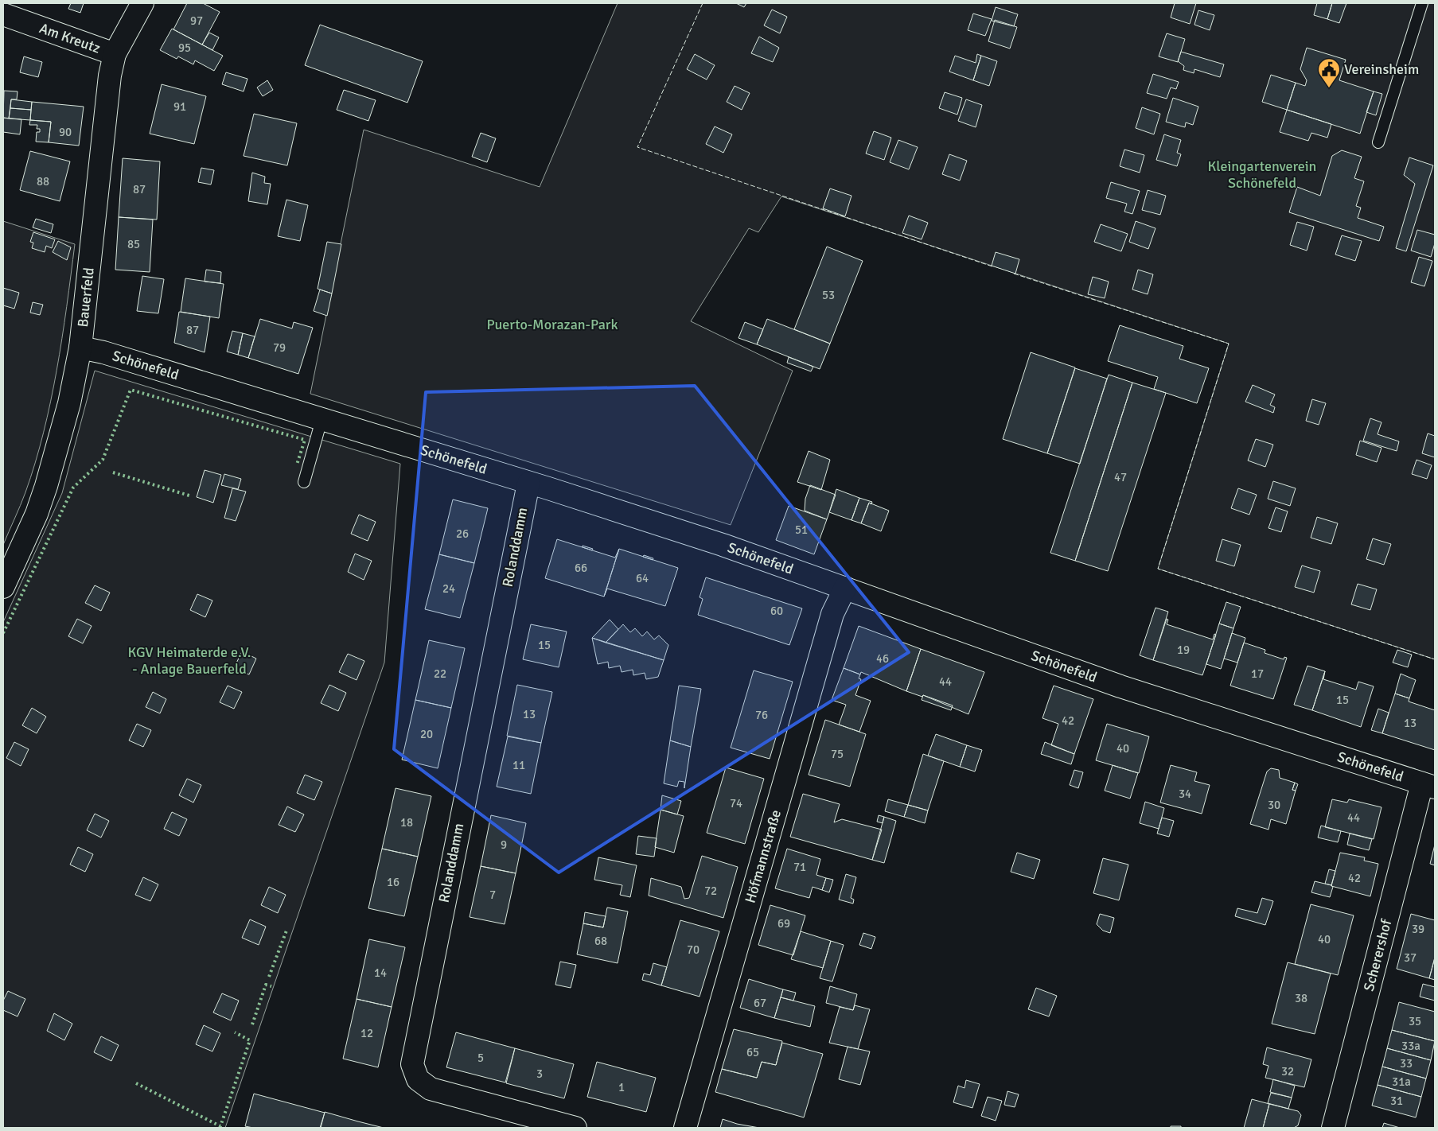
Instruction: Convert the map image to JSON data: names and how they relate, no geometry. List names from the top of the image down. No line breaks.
{"streets":{"street":["Am Kreutz","Bauerfeld","Schönefeld","Rolanddamm","Höfmannstraße","Scherershof"]},"crossings":[["Am Kreutz","Bauerfeld"],["Bauerfeld","Schönefeld"],["Schönefeld","Rolanddamm"],["Schönefeld","Höfmannstraße"],["Schönefeld","Scherershof"]],"parks":["Kleingartenverein Schönefeld","Puerto-Morazan-Park","KGV Heimaterde e.V. - Anlage Bauerfeld"],"places":{"public building":["Vereinsheim"]},"house_numbers":["97","95","91","90","88","87","85","53","87","79","47","51","26","66","64","24","60","15","19","46","22","17","44","15","13","76","42","13","20","40","75","11","34","74","30","44","18","9","71","42","16","72","7","69","39","40","68","70","37","14","38","67","35","12","33a","65","5","33","32","3","31a","1","31"]}
